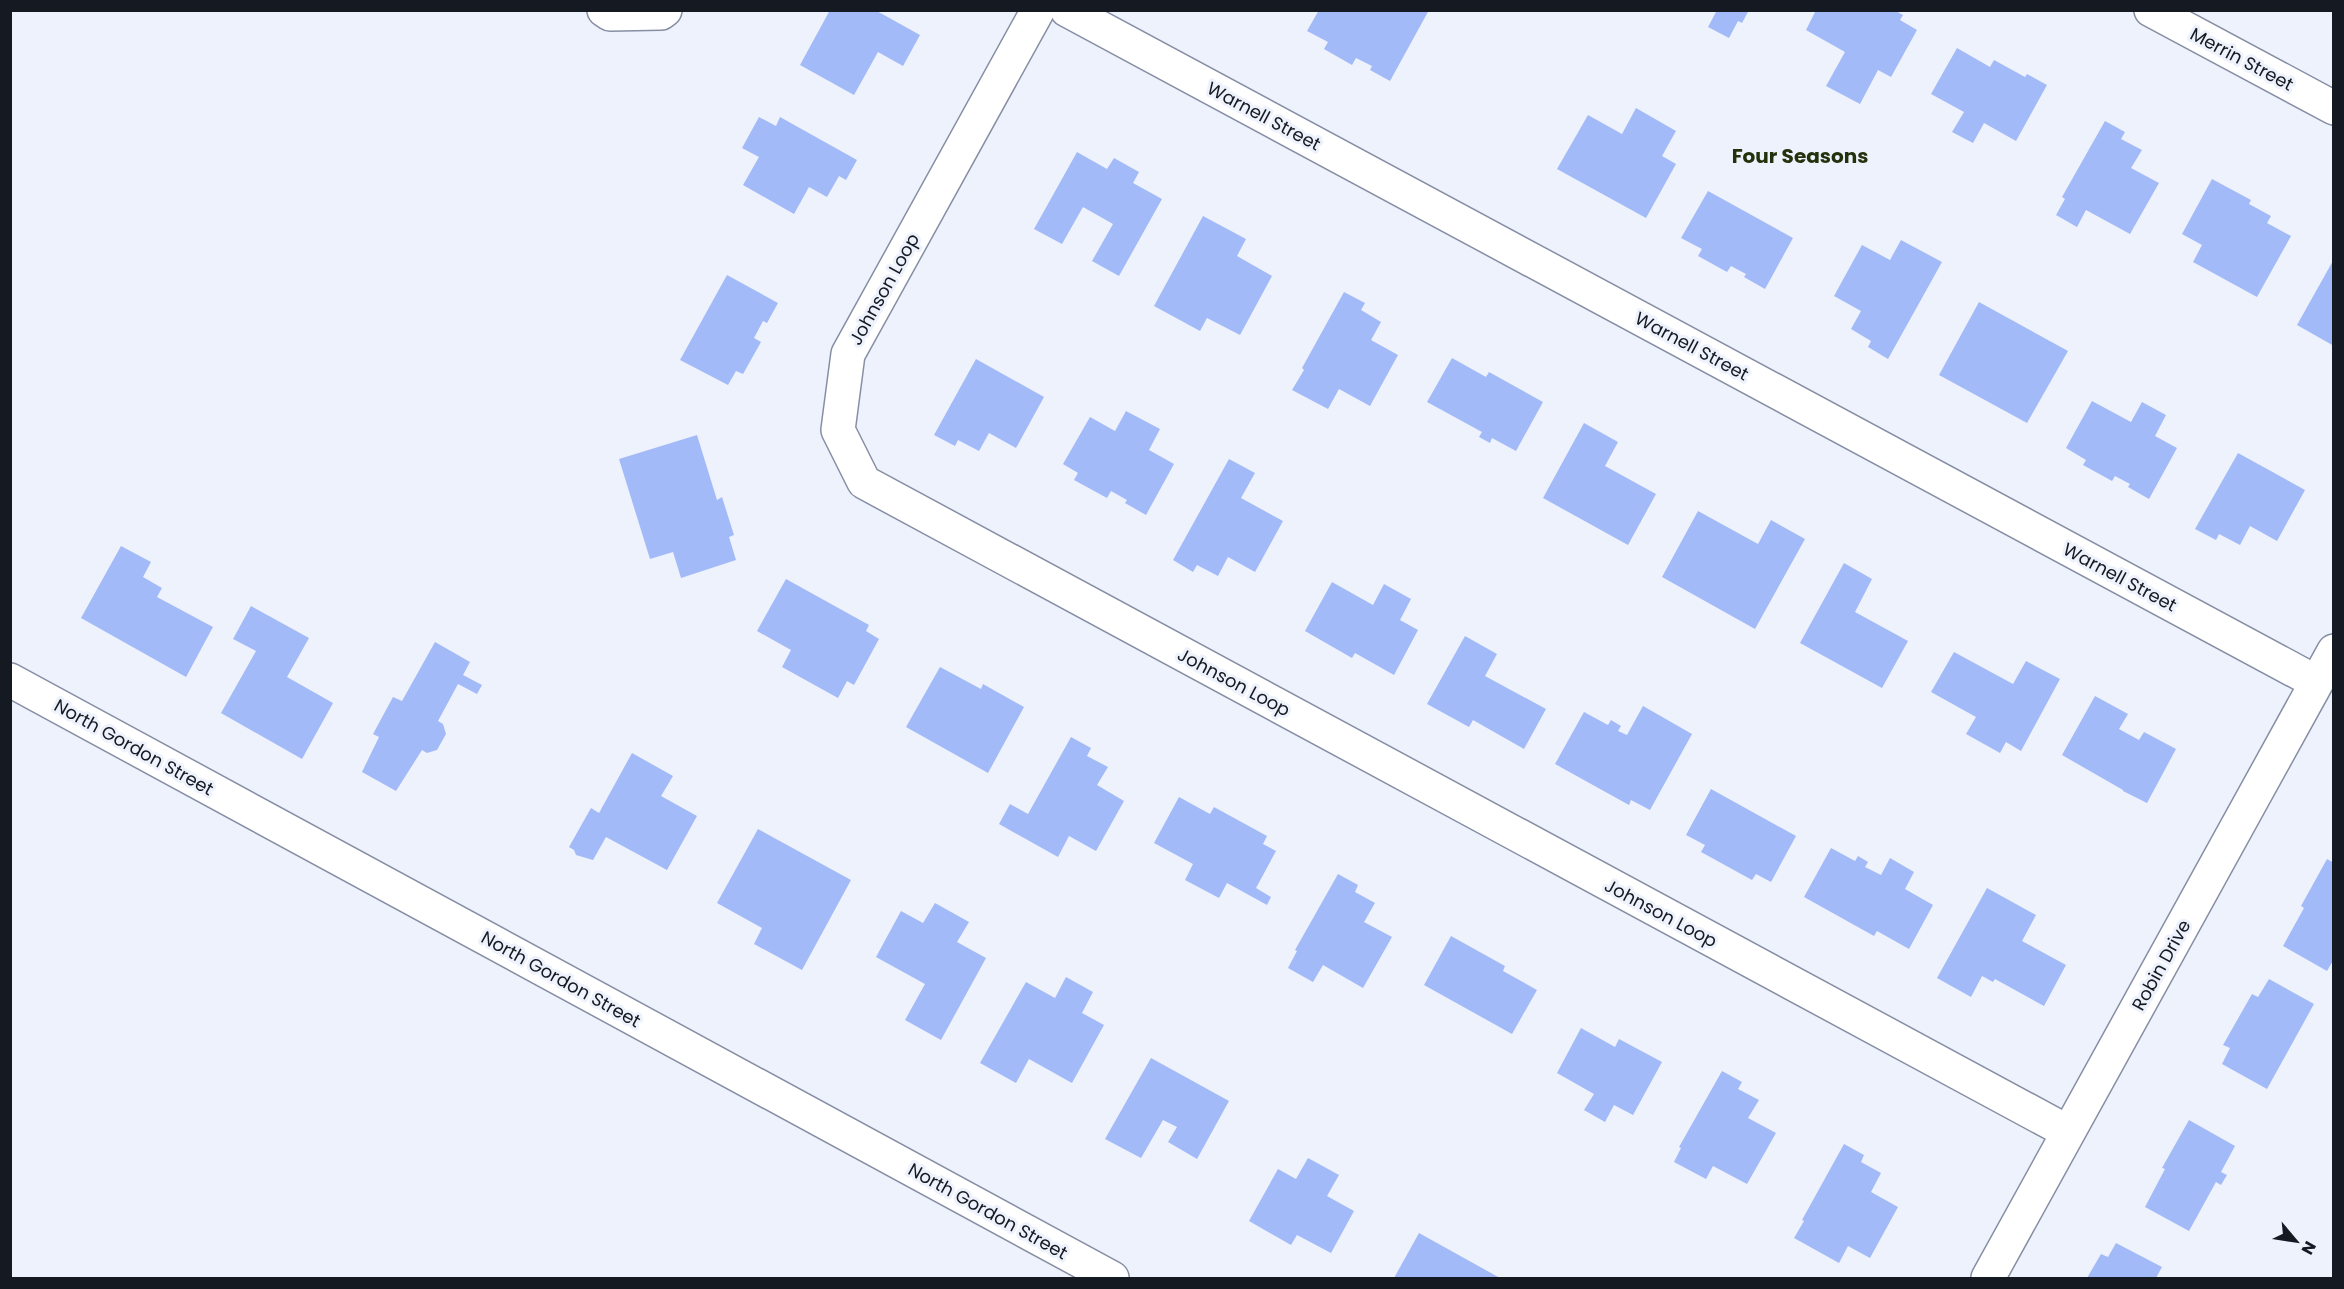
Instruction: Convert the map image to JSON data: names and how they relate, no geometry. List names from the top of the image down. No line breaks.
{"streets":{"street":["Merrin Street","Warnell Street","Johnson Loop","North Gordon Street","Robin Drive"]},"crossings":[["Warnell Street","Robin Drive"],["Johnson Loop","Robin Drive"]],"districts":["Four Seasons"],"north":"bottom right"}
